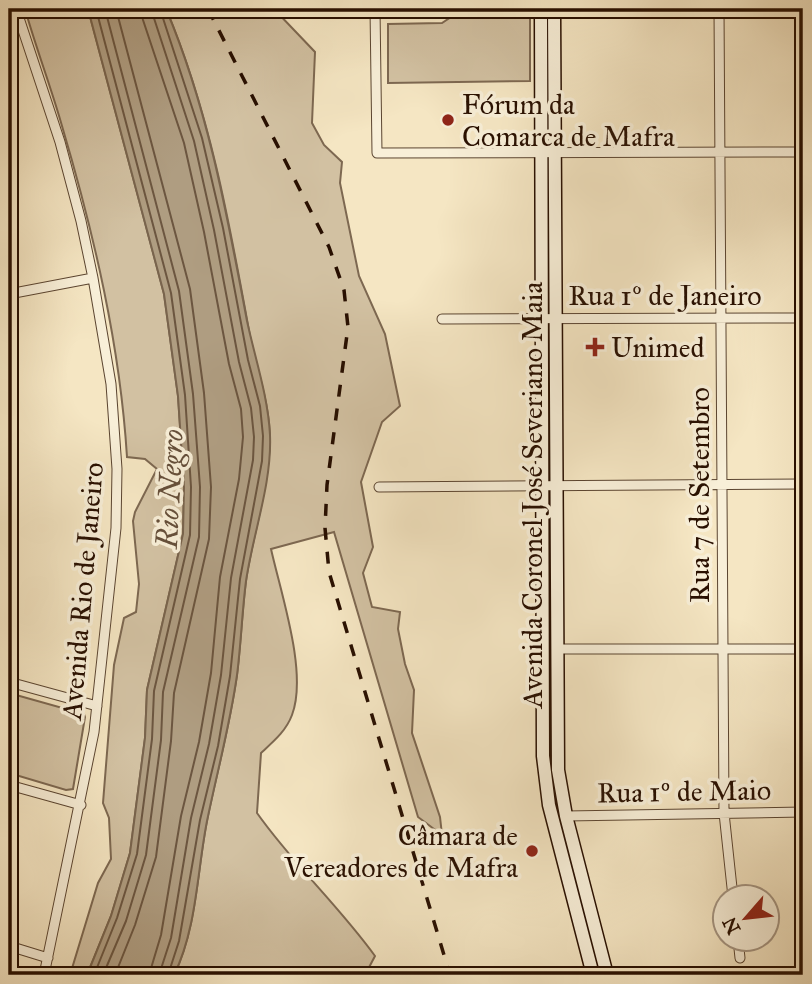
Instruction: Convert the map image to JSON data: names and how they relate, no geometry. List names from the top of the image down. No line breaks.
{"streets":{"main road":["Avenida Coronel José Severiano Maia"],"street":["Rua 1º de Janeiro","Rua 7 de Setembro","Avenida Rio de Janeiro","Rua 1º de Maio"]},"crossings":[["Rua 1º de Janeiro","Avenida Coronel José Severiano Maia"],["Rua 1º de Janeiro","Rua 7 de Setembro"],["Avenida Coronel José Severiano Maia","Rua 1º de Maio"],["Rua 7 de Setembro","Rua 1º de Maio"]],"water":["Rio Negro"],"places":{"other":["Fórum da Comarca de Mafra","Câmara de Vereadores de Mafra"],"health":["Unimed"]},"north":"bottom left"}
